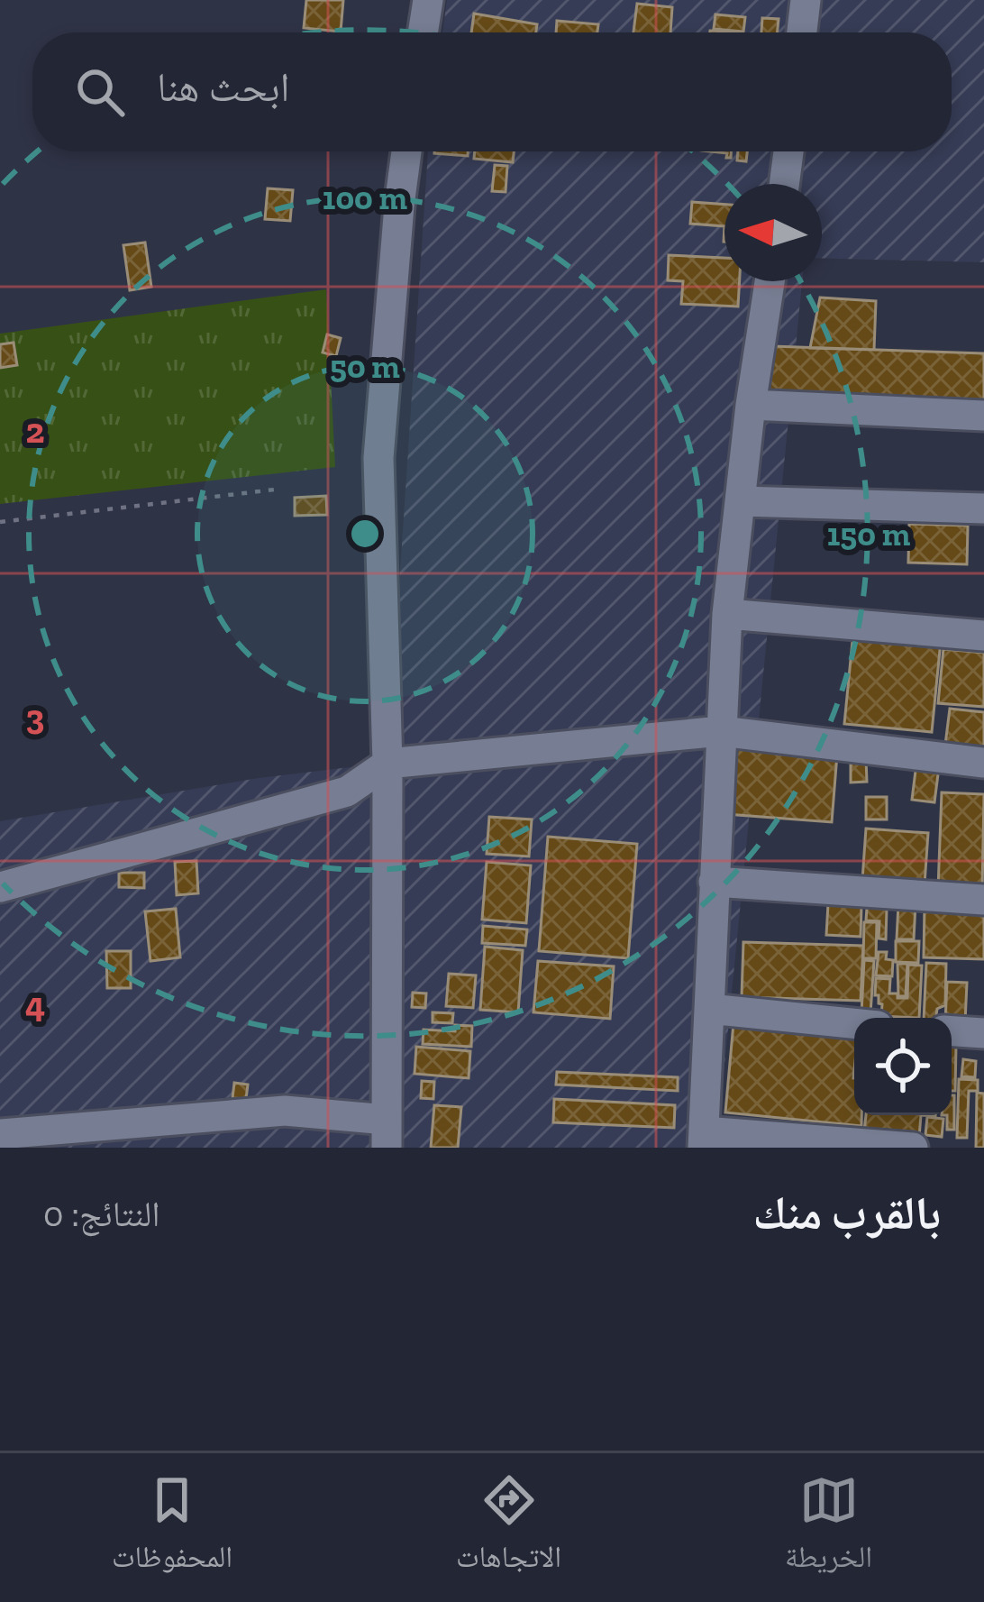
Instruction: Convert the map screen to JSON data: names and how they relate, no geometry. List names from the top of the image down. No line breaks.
{"north":"left","page":{"search":"ابحث هنا","heading":["بالقرب منك","النتائج: 0"],"nav":["الخريطة","الاتجاهات","المحفوظات"]},"grid":{"rows":["2","3","4"]},"rings":["100 m","50 m","150 m"]}
